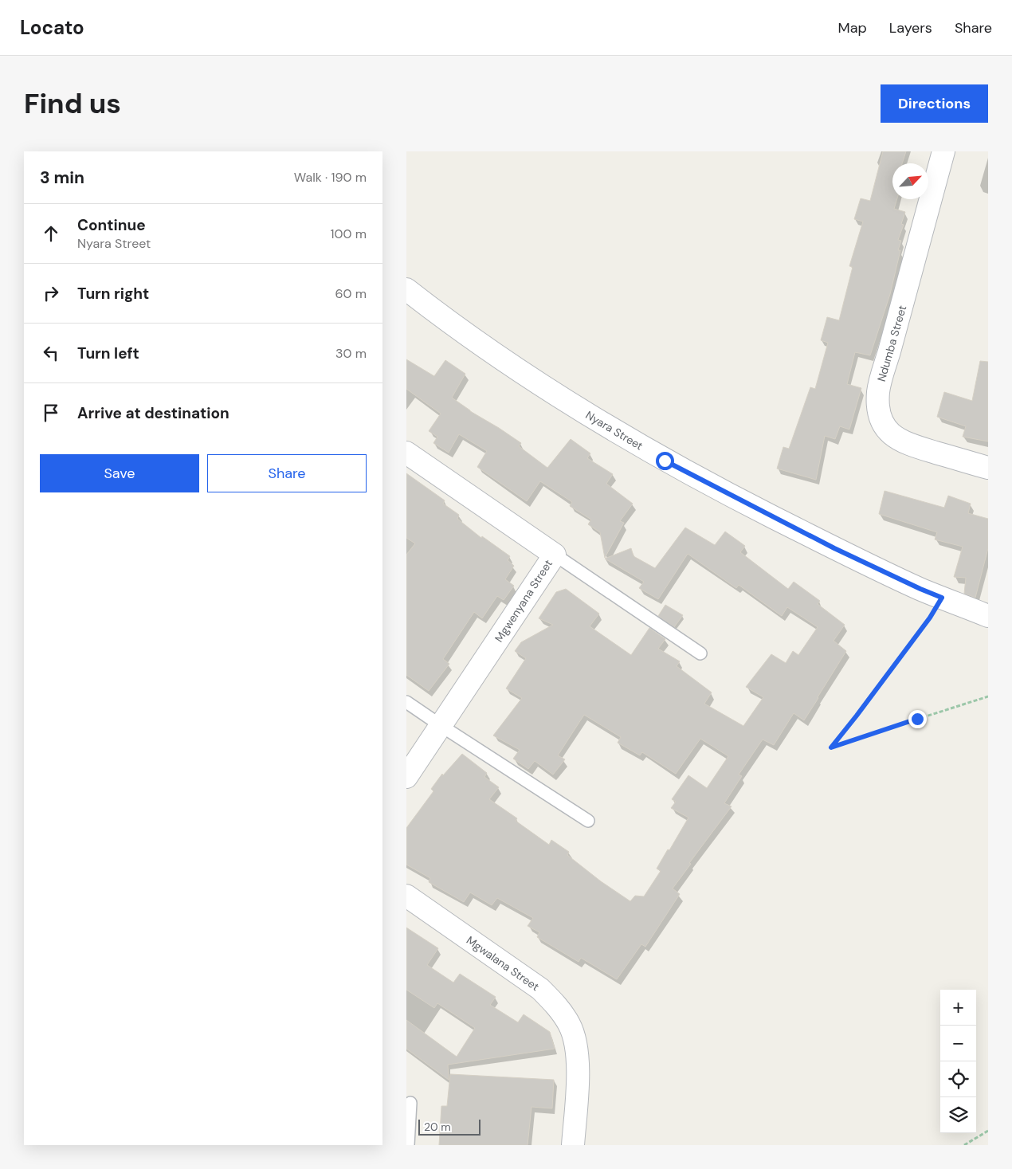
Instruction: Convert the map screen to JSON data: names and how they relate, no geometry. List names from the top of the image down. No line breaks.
{"streets":{"street":["Ndumba Street","Nyara Street","Mgwenyana Street","Mgwalana Street"]},"scale_bar":"20 m","north":"top right","page":{"header":"Locato","nav":["Map","Layers","Share"],"buttons":["Directions",["Save","Share"]],"title":"Find us","heading":["3 min","Walk · 190 m"],"list":[["Continue","Nyara Street","100 m"],["Turn right","60 m"],["Turn left","30 m"],"Arrive at destination"],"map_buttons":["+","−"],"scale":"20 m"}}
